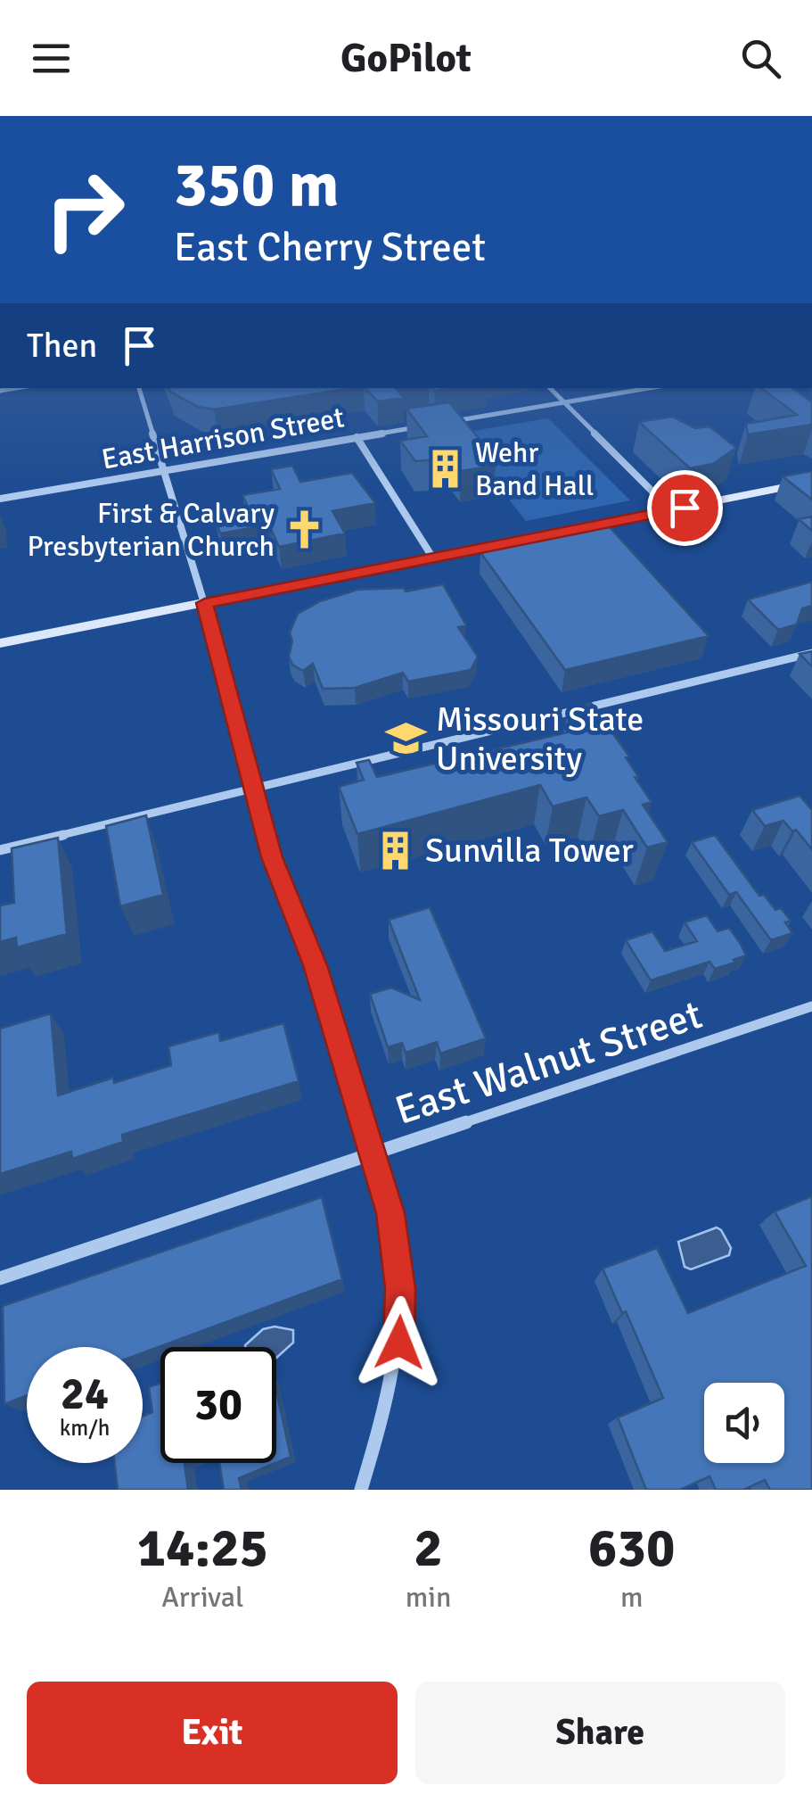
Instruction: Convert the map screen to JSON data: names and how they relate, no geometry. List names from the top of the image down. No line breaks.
{"streets":{"street":["East Harrison Street","East Walnut Street"]},"places":{"building":["Wehr Band Hall","Sunvilla Tower"],"church":["First & Calvary Presbyterian Church"],"school or university":["Missouri State University"]},"page":{"header":"GoPilot","turn":["350 m","East Cherry Street"],"then":"Then","speed":"24 km/h","limit":"30","eta":["14:25","Arrival","2","min","630","m"],"buttons":["Exit","Share"]}}
